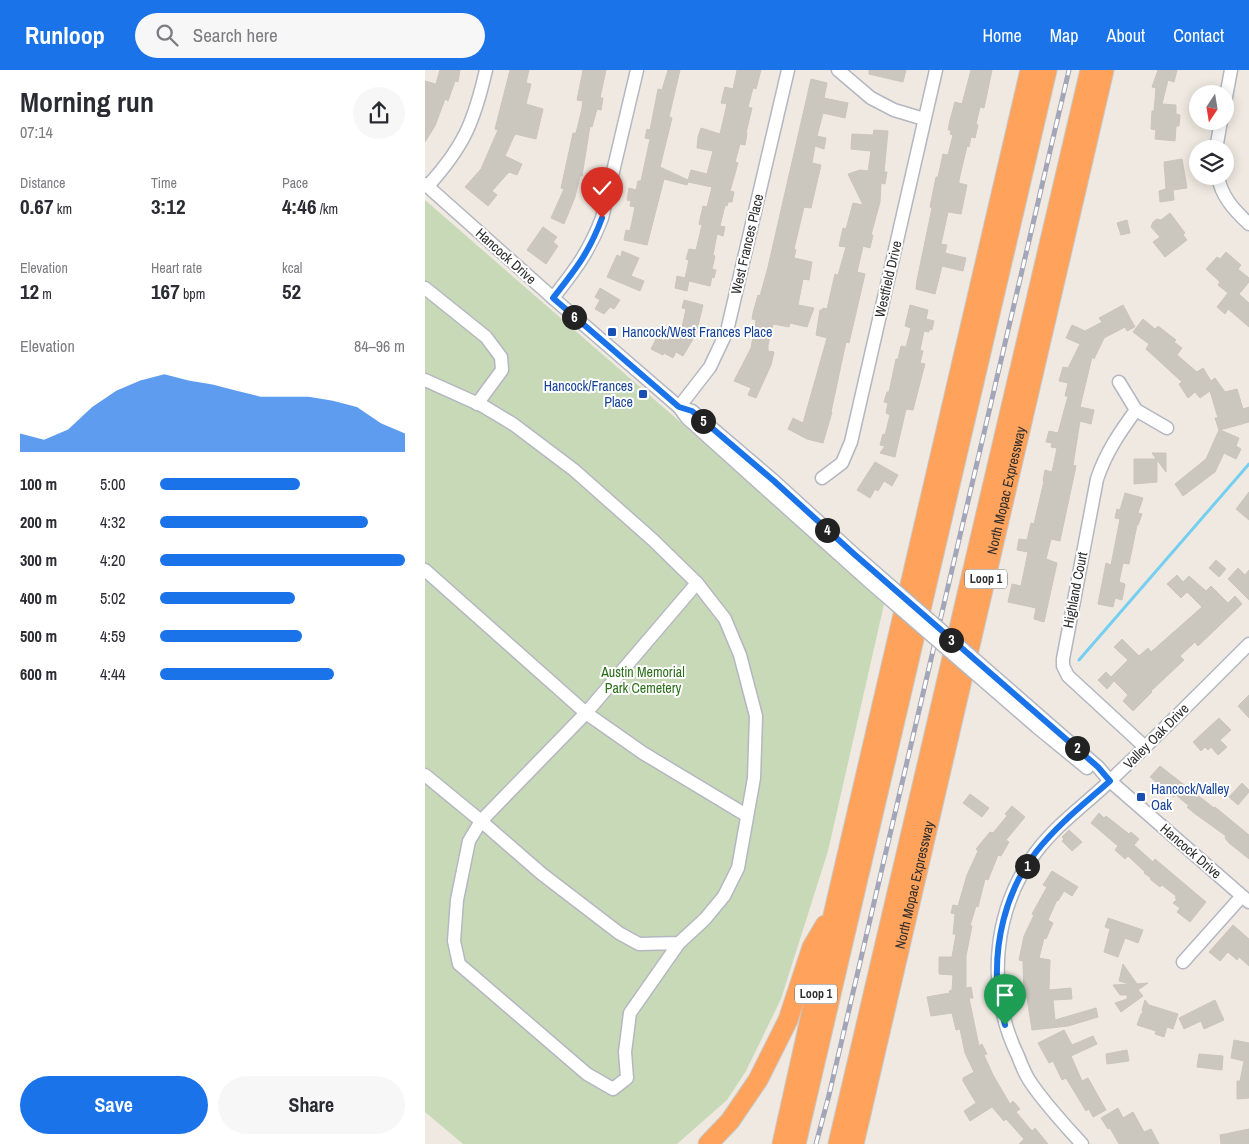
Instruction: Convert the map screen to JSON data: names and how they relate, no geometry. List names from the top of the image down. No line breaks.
{"streets":{"highway":["North Mopac Expressway","Loop 1"],"street":["West Frances Place","Hancock Drive","Westfield Drive","Highland Court","Valley Oak Drive"]},"crossings":[["West Frances Place","Hancock Drive"],["Hancock Drive","Valley Oak Drive"],["Highland Court","Valley Oak Drive"]],"parks":["Austin Memorial Park Cemetery"],"places":{"transit":["Hancock/West Frances Place","Hancock/Frances Place","Hancock/Valley Oak"]},"north":"bottom","page":{"header":"Runloop","search":"Search here","nav":["Home","Map","About","Contact"],"heading":["Morning run","07:14"],"stats":[["Distance","0.67 km"],["Time","3:12"],["Pace","4:46 /km"],["Elevation","12 m"],["Heart rate","167 bpm"],["kcal","52"]],"pins":["6","5","4","3","2","1"],"chart":["Elevation","84–96 m"],"list":[{"name":"100 m","note":"5:00"},{"name":"200 m","note":"4:32"},{"name":"300 m","note":"4:20"},{"name":"400 m","note":"5:02"},{"name":"500 m","note":"4:59"},{"name":"600 m","note":"4:44"}],"buttons":["Save","Share"]}}
